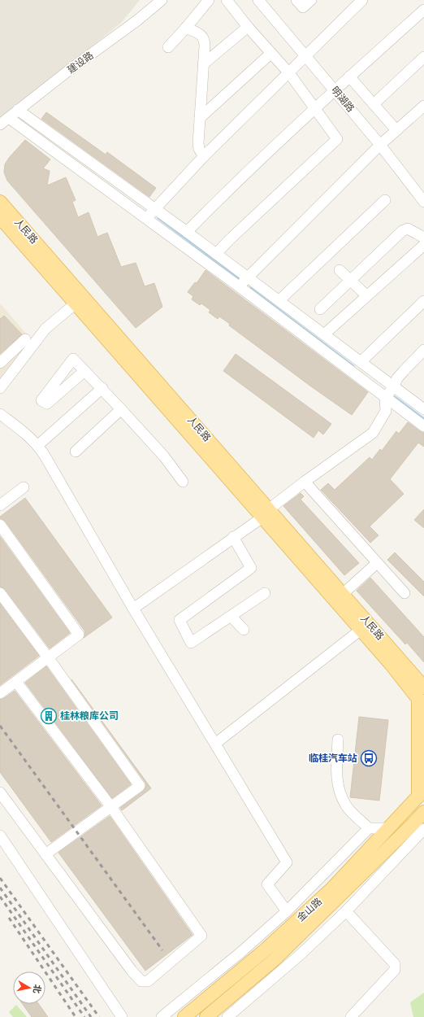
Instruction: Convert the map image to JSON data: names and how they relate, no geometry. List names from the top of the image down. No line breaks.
{"streets":{"main road":["人民路","金山路"],"street":["建设路","明湖路"]},"places":{"building":["桂林粮库公司"],"bus stop":["临桂汽车站"]},"north":"right"}
